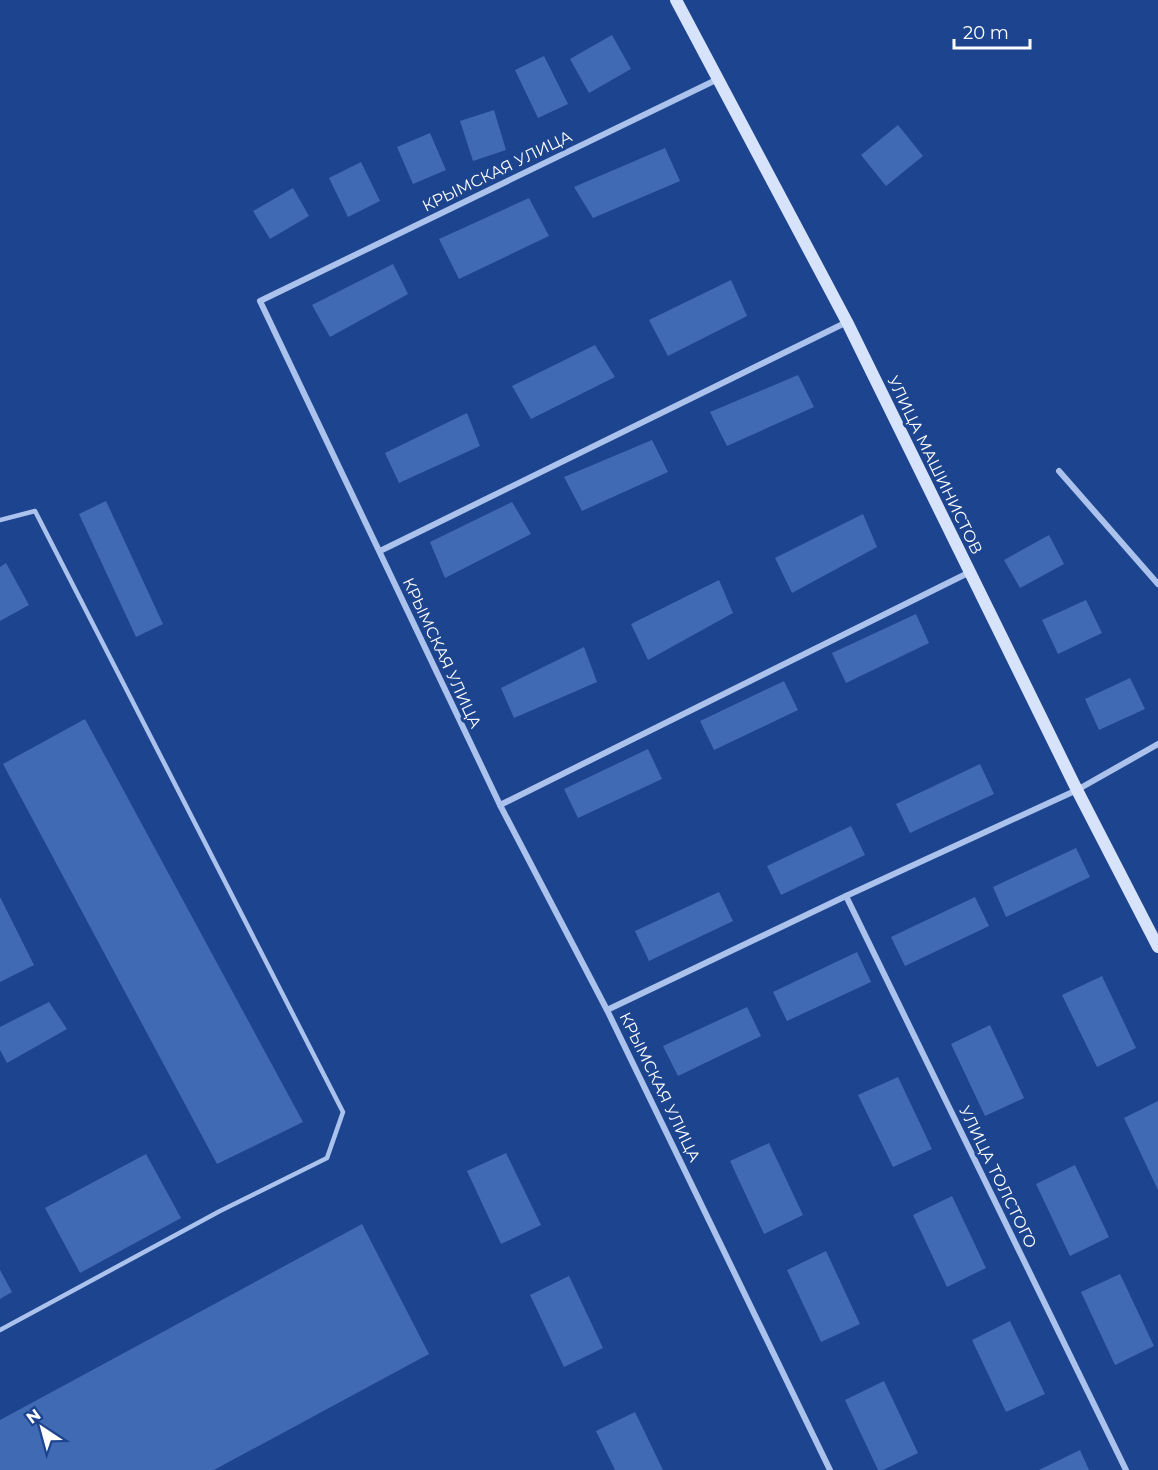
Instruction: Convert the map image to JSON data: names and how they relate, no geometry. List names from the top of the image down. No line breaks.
{"streets":{"street":["КРЫМСКАЯ УЛИЦА","УЛИЦА МАШИНИСТОВ","УЛИЦА ТОЛСТОГО"]},"crossings":[["КРЫМСКАЯ УЛИЦА","УЛИЦА МАШИНИСТОВ"]],"scale_bar":"20 m","north":"top left"}
